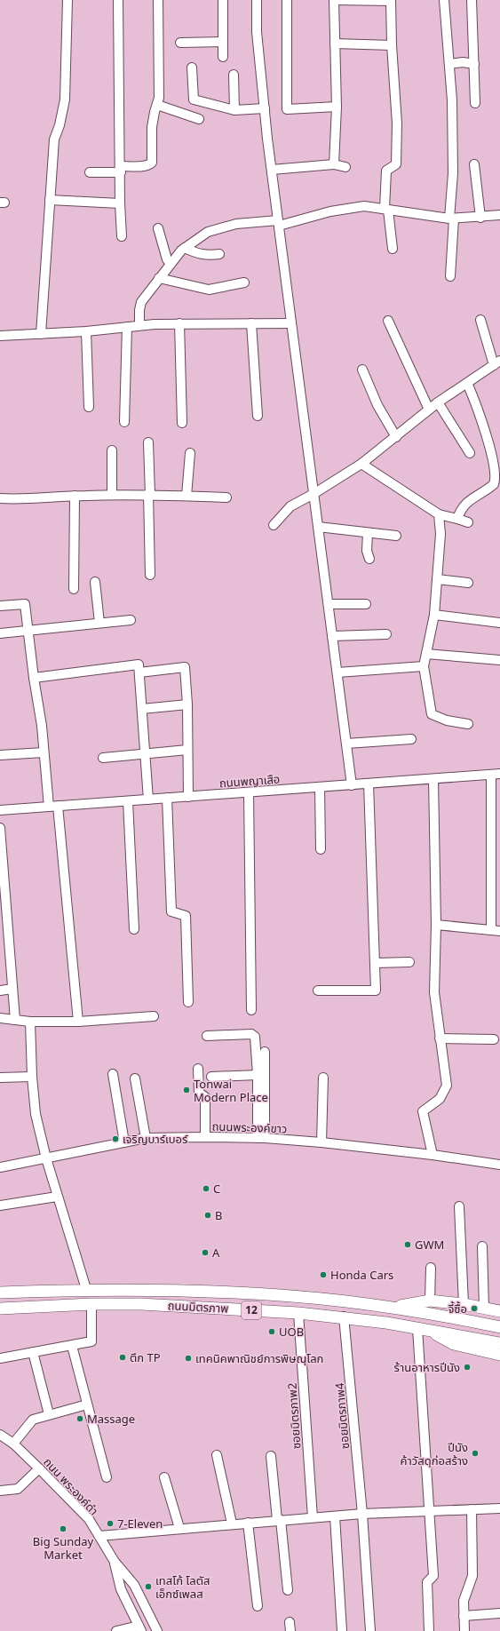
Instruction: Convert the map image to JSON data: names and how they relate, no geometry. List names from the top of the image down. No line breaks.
{"streets":{"main road":["ถนนมิตรภาพ","12"],"street":["ถนนพญาเสือ","ถนนพระองค์ขาว","ซอยมิตรภาพ2","ซอยมิตรภาพ4","ถนน พระองค์ดำ"]},"crossings":[["ถนนมิตรภาพ","ซอยมิตรภาพ2"],["ถนนมิตรภาพ","ซอยมิตรภาพ4"]],"places":["Tonwai Modern Place","เจริญบาร์เบอร์","C","B","GWM","A","Honda Cars","จี้ซื้อ","UOB","ตึก TP","เทคนิคพาณิชย์การพิษณุโลก","ร้านอาหารปีนัง","Massage","ปีนัง ค้าวัสดุก่อสร้าง","7-Eleven","Big Sunday Market","เทสโก้ โลตัส เอ็กซ์เพลส"]}
